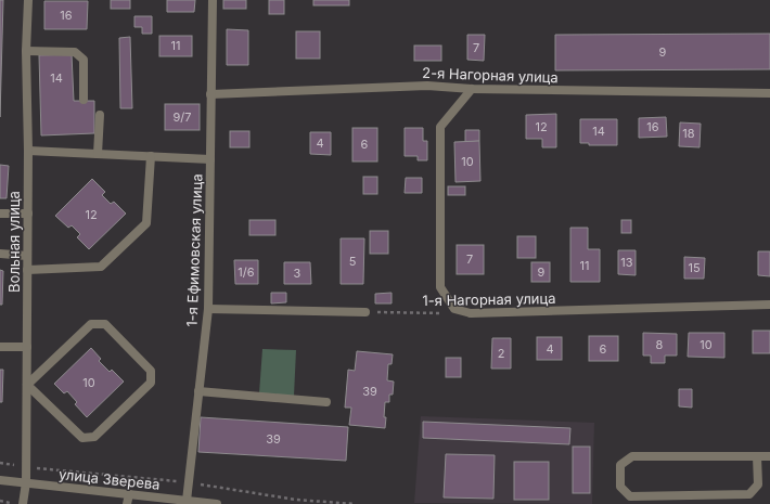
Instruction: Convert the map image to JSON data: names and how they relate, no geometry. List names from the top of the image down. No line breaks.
{"streets":{"street":["2-я Нагорная улица","Вольная улица","1-я Ефимовская улица","1-я Нагорная улица","улица Зверева"]},"crossings":[["2-я Нагорная улица","1-я Ефимовская улица"],["2-я Нагорная улица","1-я Нагорная улица"],["Вольная улица","улица Зверева"],["1-я Ефимовская улица","улица Зверева"]],"house_numbers":["16","11","7","9","14","9/7","12","16","14","18","4","6","10","12","7","5","13","11","15","1/6","9","3","8","10","4","6","2","10","39","39"]}
